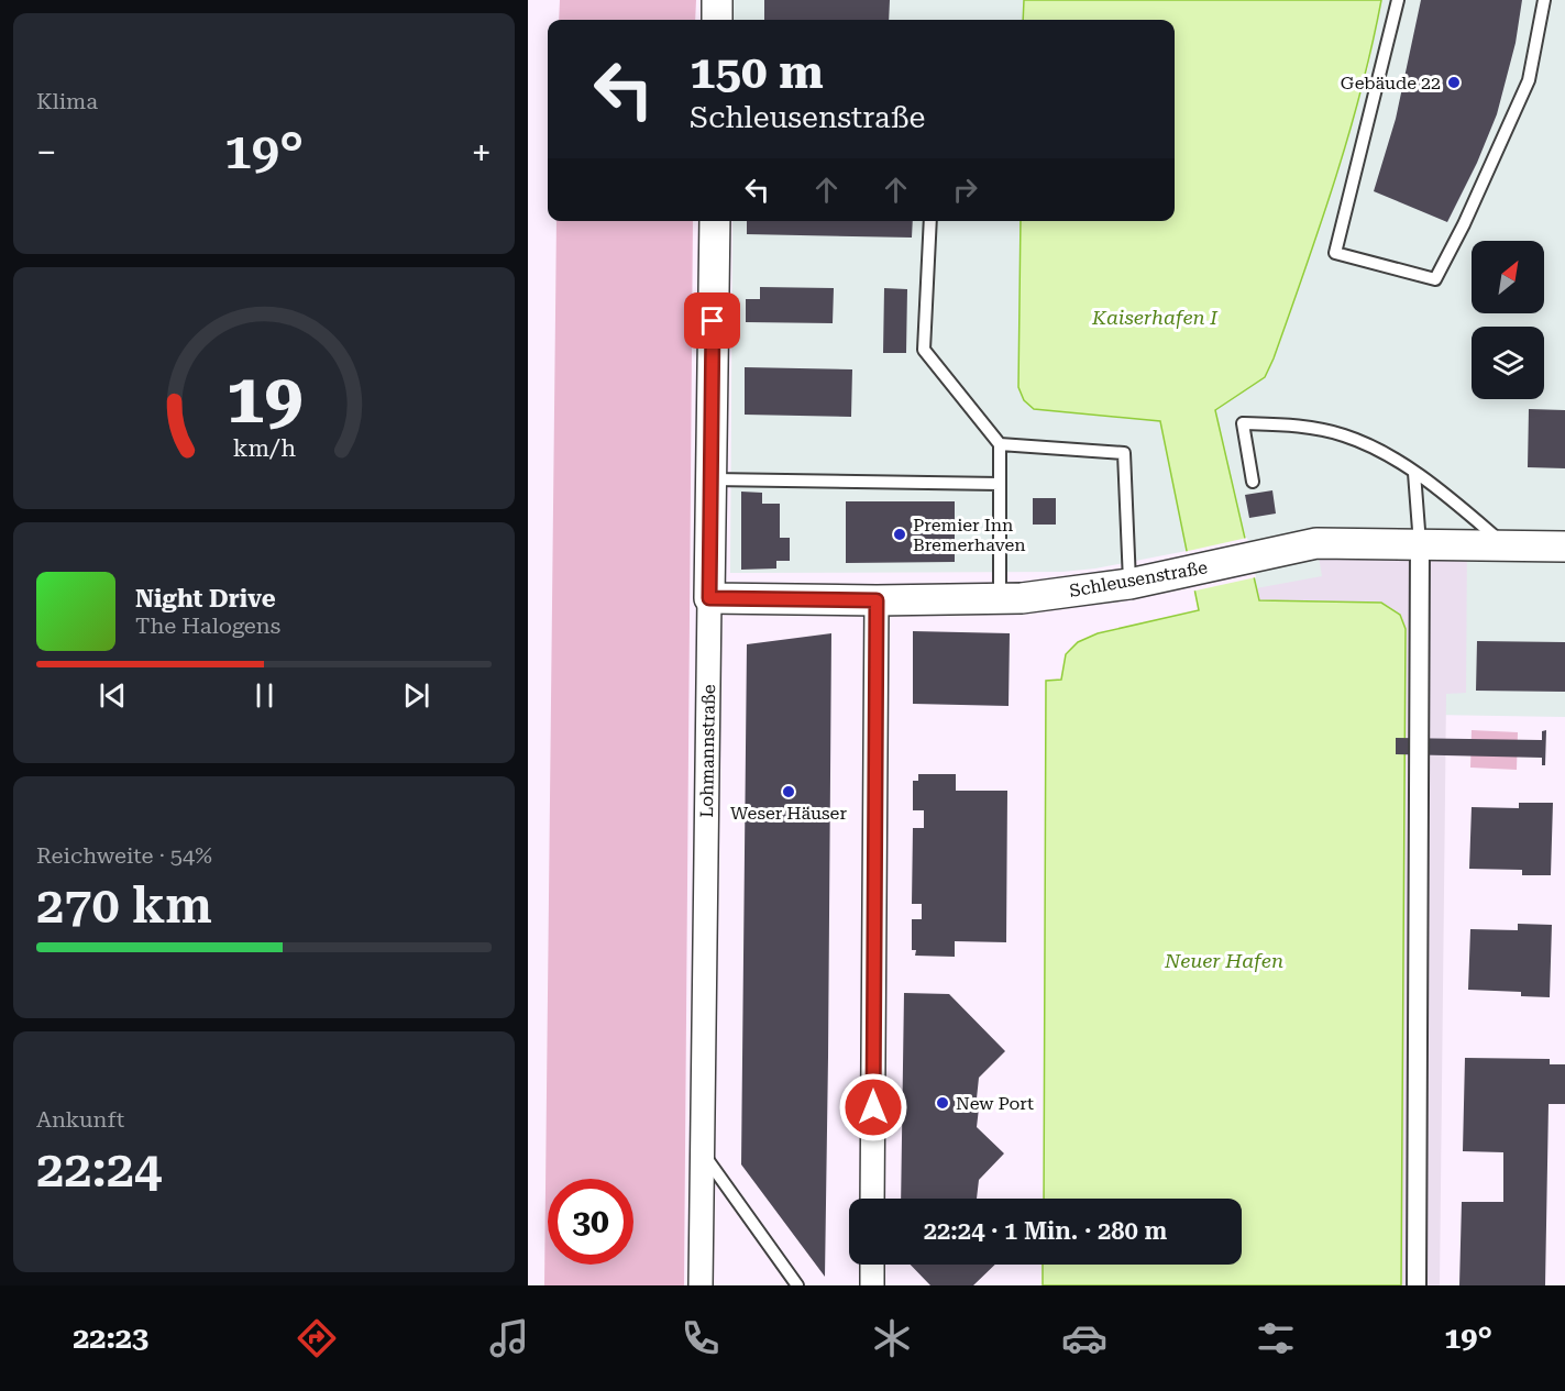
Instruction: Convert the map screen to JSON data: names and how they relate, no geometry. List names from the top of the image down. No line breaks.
{"streets":{"street":["Schleusenstraße","Lohmannstraße"]},"crossings":[["Schleusenstraße","Lohmannstraße"]],"water":["Kaiserhafen I","Neuer Hafen"],"places":["Gebäude 22","Premier Inn Bremerhaven","Weser Häuser","New Port"],"north":"top right","page":{"tile":["Klima",["Reichweite · 54%","270 km"],["Ankunft","22:24"]],"turn":["150 m","Schleusenstraße"],"heat":["−","19°","+"],"song":["Night Drive","The Halogens"],"limit":"30","trip":"22:24 · 1 Min. · 280 m","tabs":["22:23","19°"],"gauge":["19","km/h"]}}
